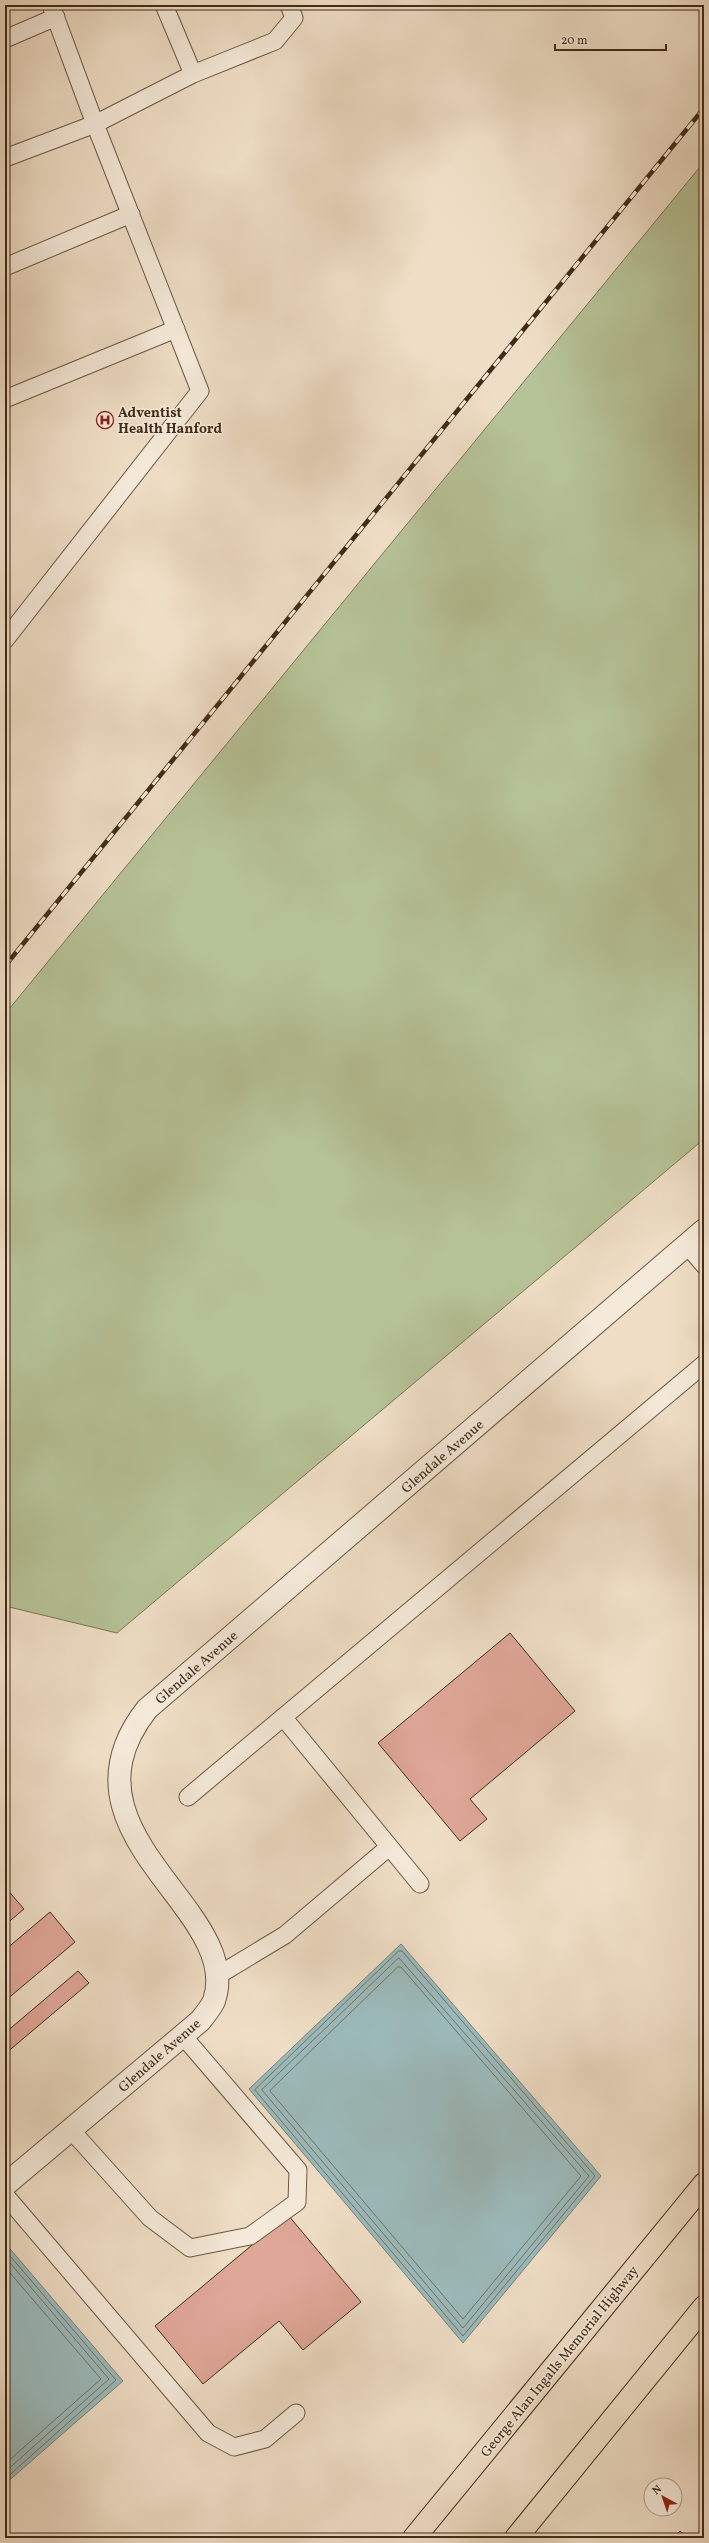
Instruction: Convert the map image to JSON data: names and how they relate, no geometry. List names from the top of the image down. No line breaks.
{"streets":{"highway":["George Alan Ingalls Memorial Highway"],"street":["Glendale Avenue"]},"places":{"hospital":["Adventist Health Hanford"]},"scale_bar":"20 m","north":"top left"}
